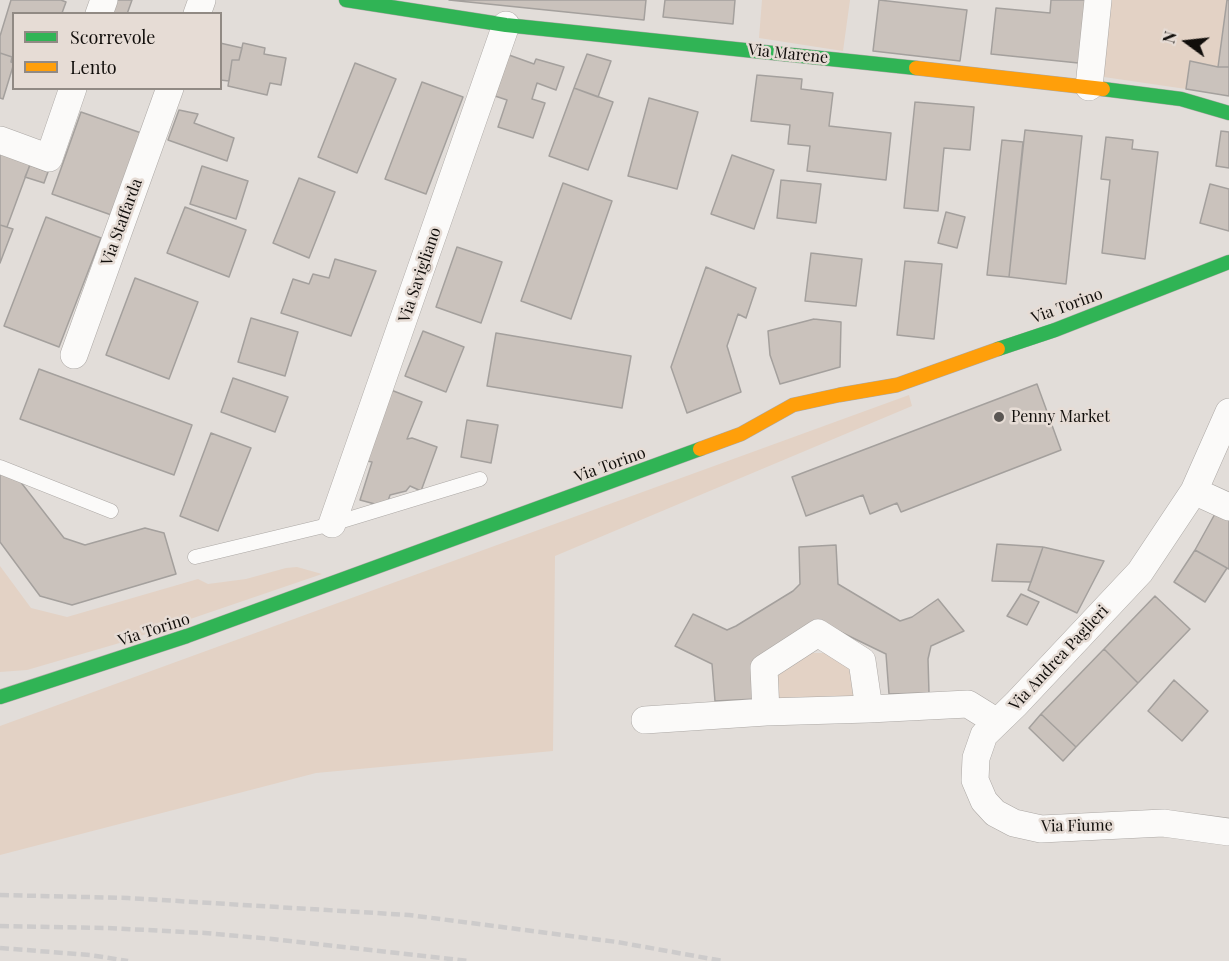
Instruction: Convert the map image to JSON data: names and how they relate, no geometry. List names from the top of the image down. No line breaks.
{"streets":{"street":["Via Marene","Via Staffarda","Via Savigliano","Via Torino","Via Andrea Paglieri","Via Fiume"]},"crossings":[["Via Marene","Via Savigliano"],["Via Andrea Paglieri","Via Fiume"]],"places":["Penny Market"],"legend":["Scorrevole","Lento"],"north":"left"}
